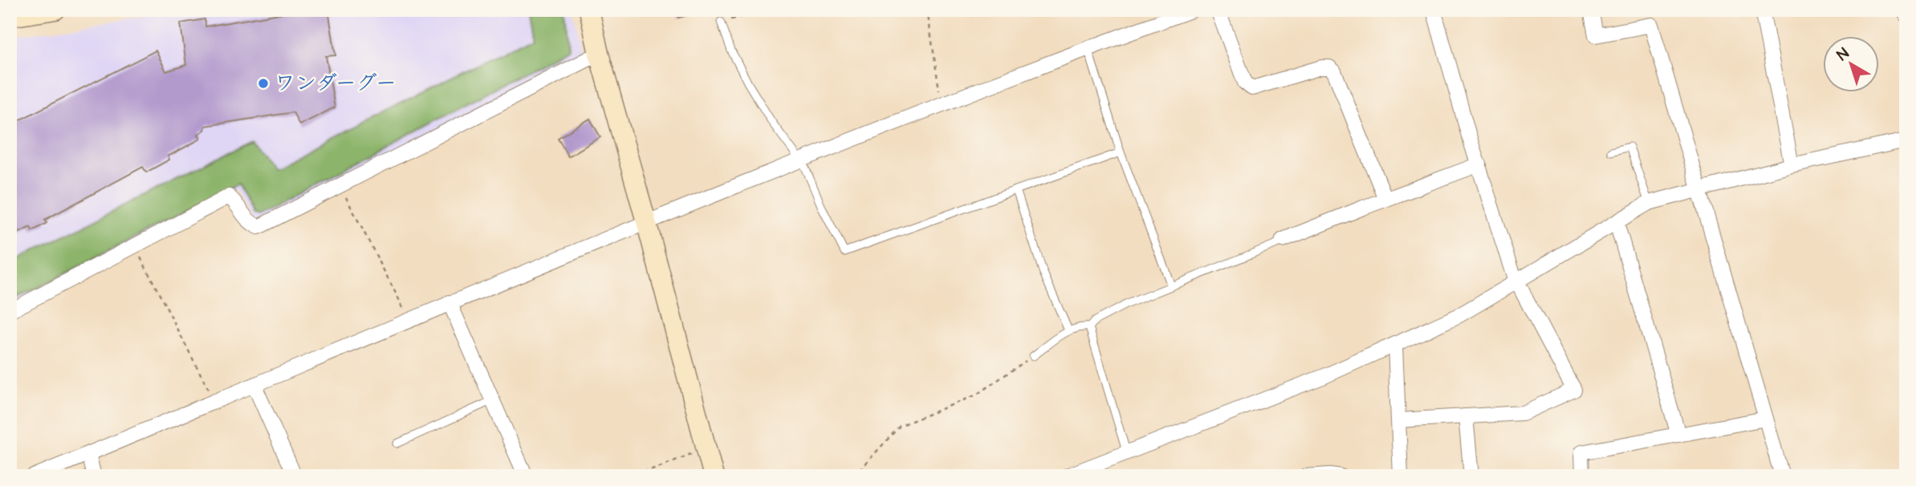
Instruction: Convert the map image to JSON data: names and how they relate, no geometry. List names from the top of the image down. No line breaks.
{"places":["ワンダーグー"],"north":"top left"}
